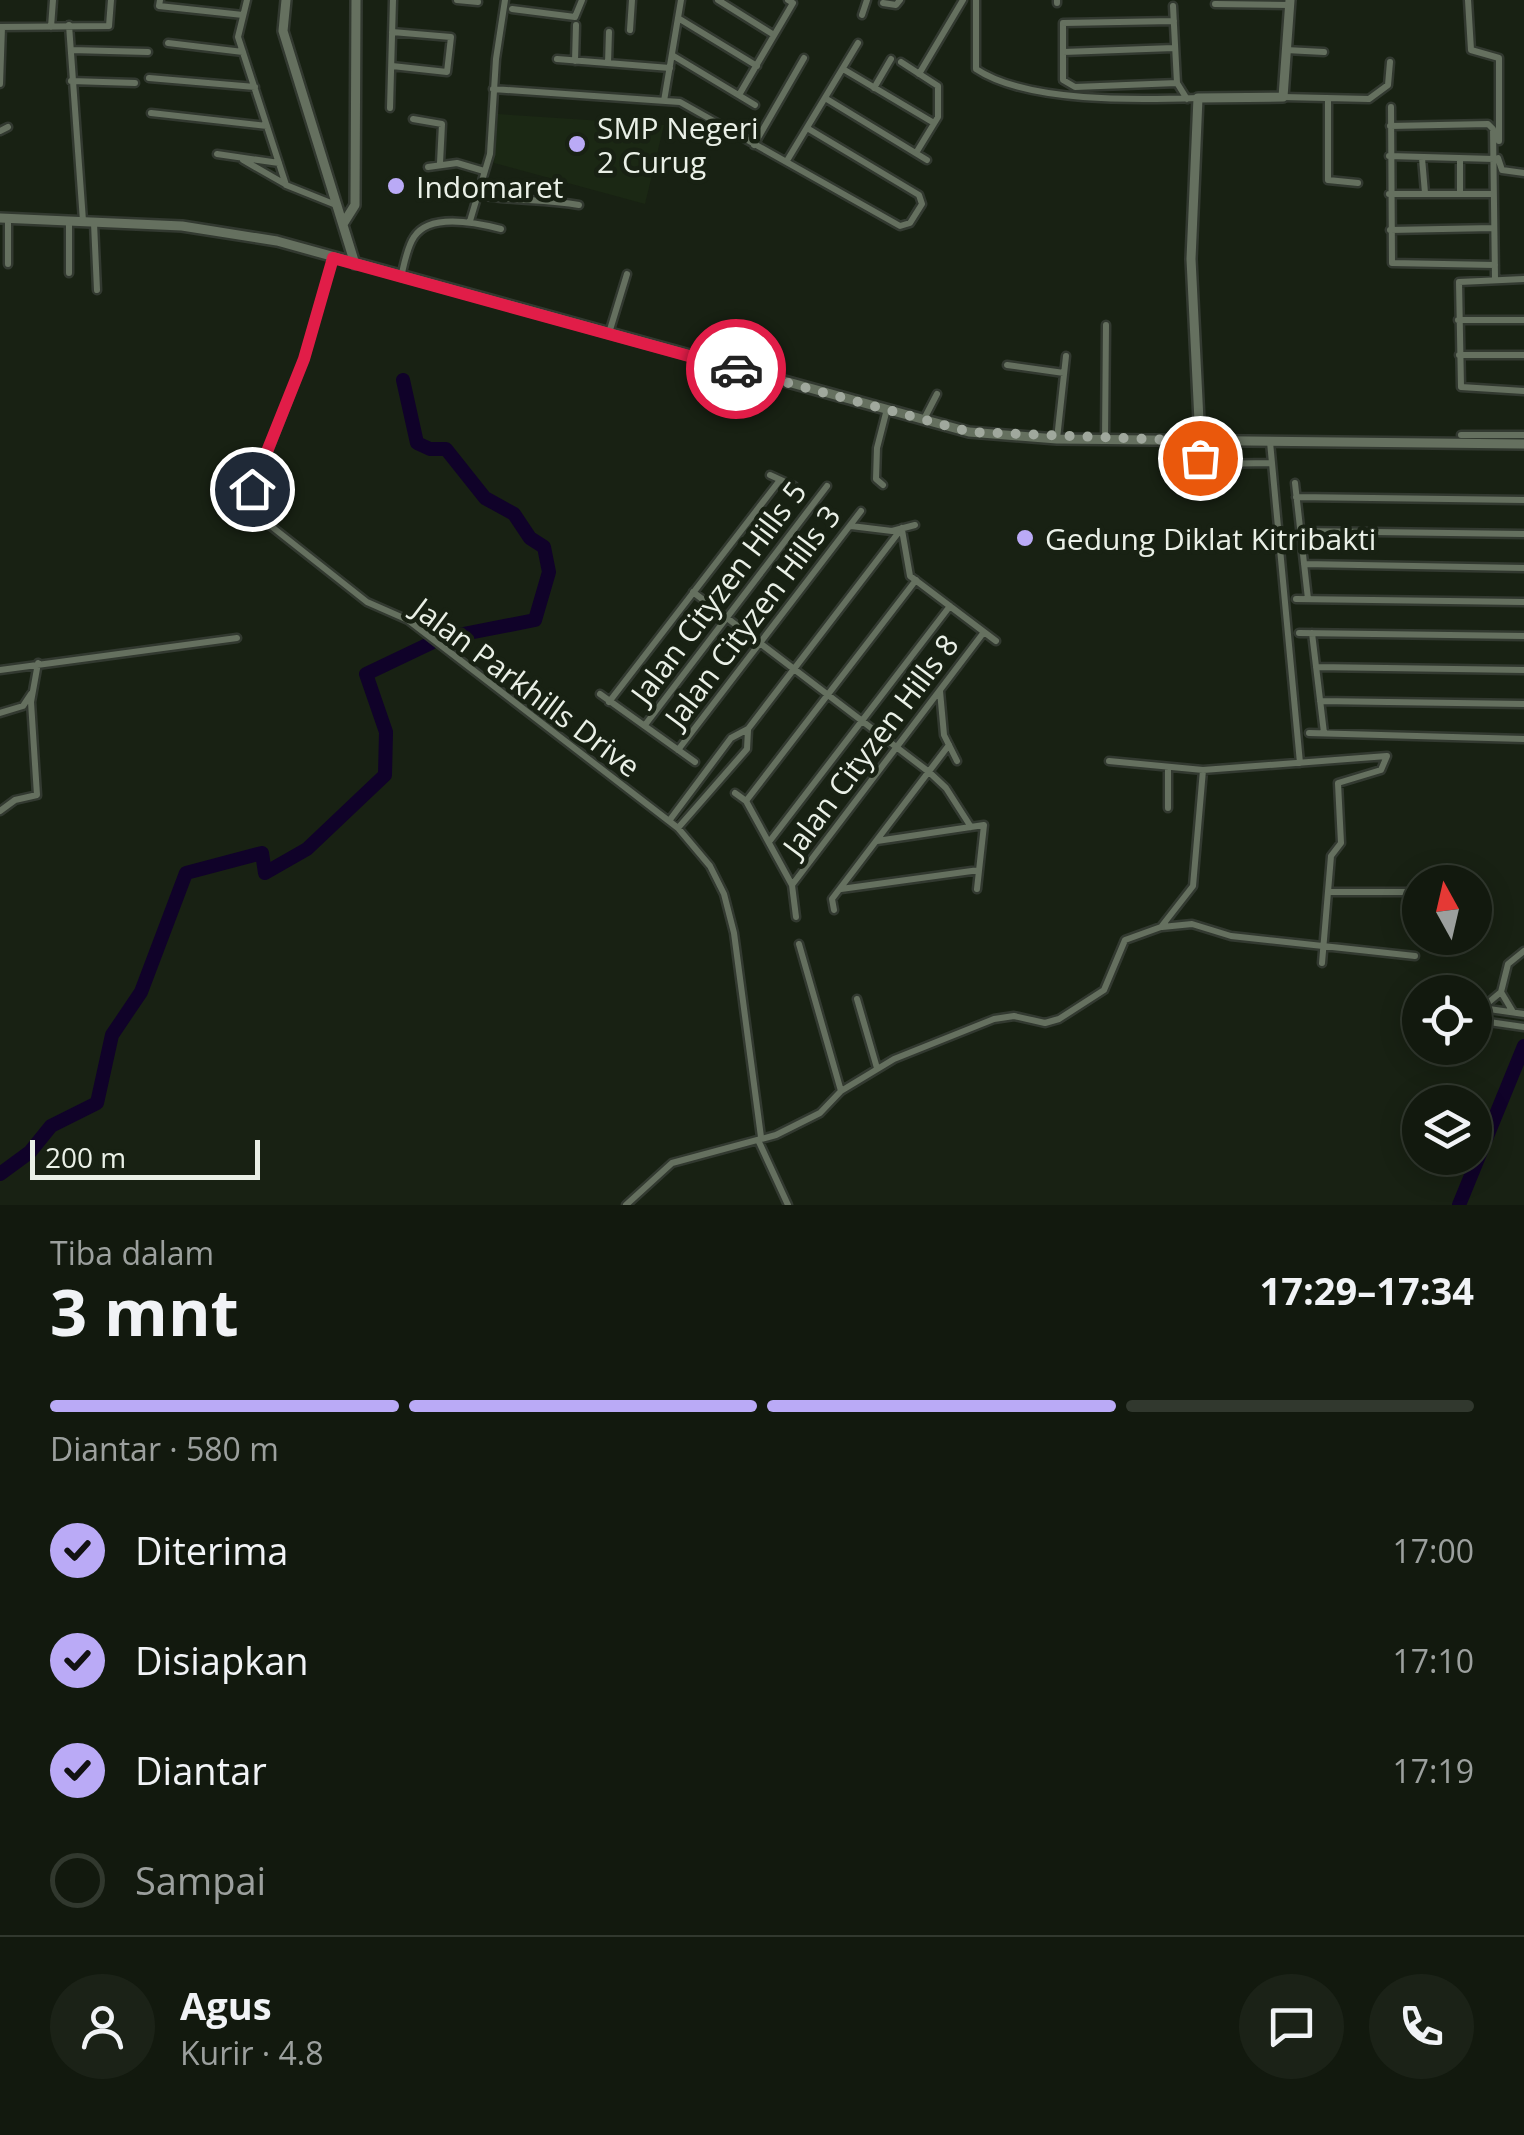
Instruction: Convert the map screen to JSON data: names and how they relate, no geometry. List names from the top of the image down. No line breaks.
{"streets":{"street":["Jalan Cityzen Hills 5","Jalan Cityzen Hills 3","Jalan Parkhills Drive","Jalan Cityzen Hills 8"]},"places":["SMP Negeri 2 Curug","Indomaret","Gedung Diklat Kitribakti"],"scale_bar":"200 m","north":"top","page":{"scale":"200 m","heading":["3 mnt","Tiba dalam","17:29–17:34"],"panel":["Agus","Kurir · 4.8"],"bar":"Diantar · 580 m","list":[["Diterima","17:00"],["Disiapkan","17:10"],["Diantar","17:19"],"Sampai"]}}
